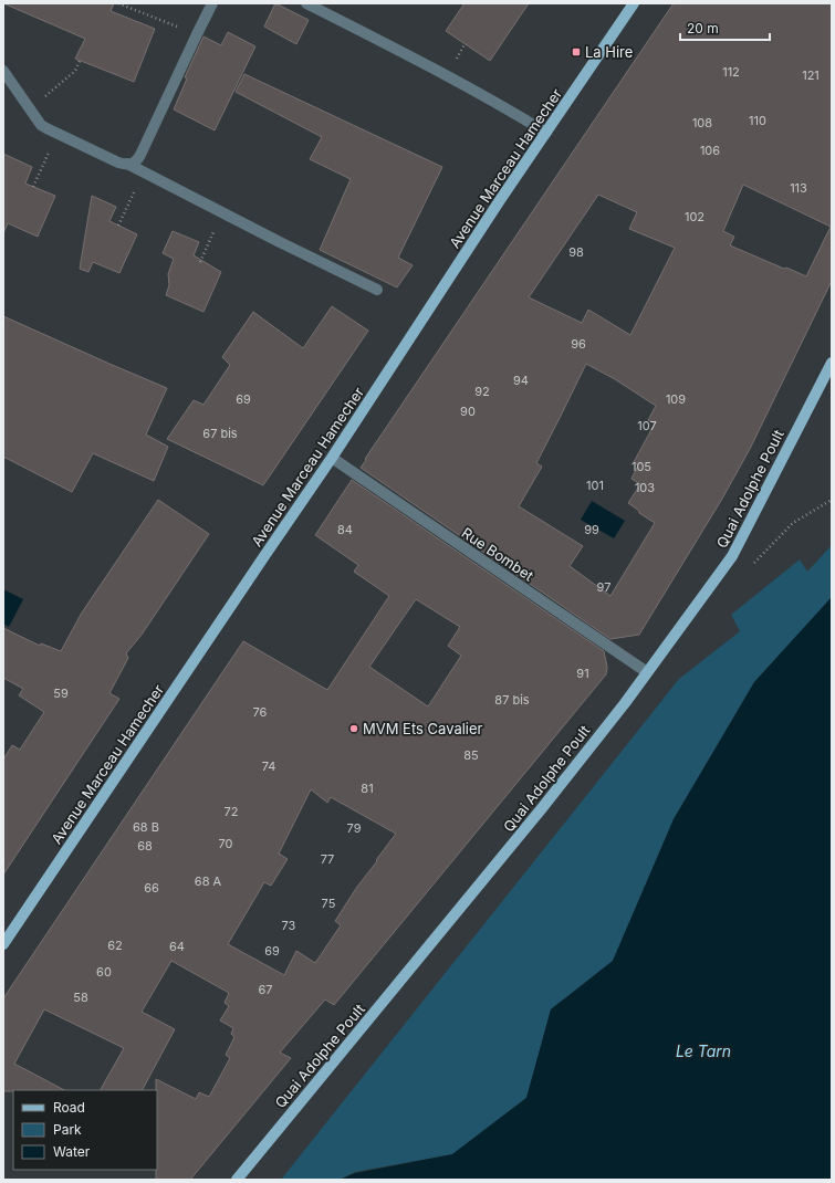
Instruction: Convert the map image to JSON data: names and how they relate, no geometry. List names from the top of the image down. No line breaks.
{"streets":{"main road":["Avenue Marceau Hamecher","Quai Adolphe Poult"],"street":["Rue Bombet"]},"crossings":[["Avenue Marceau Hamecher","Rue Bombet"],["Quai Adolphe Poult","Rue Bombet"]],"water":["Le Tarn"],"places":{"transit":["La Hire"],"other":["MVM Ets Cavalier"]},"house_numbers":["112","121","110","108","106","113","102","98","96","94","92","69","109","90","107","67 bis","105","101","103","84","99","97","91","59","87 bis","76","85","74","81","72","68 B","79","70","68","77","68 A","66","75","73","62","64","69","60","67","58"],"legend":["Road","Park","Water"],"scale_bar":"20 m"}
